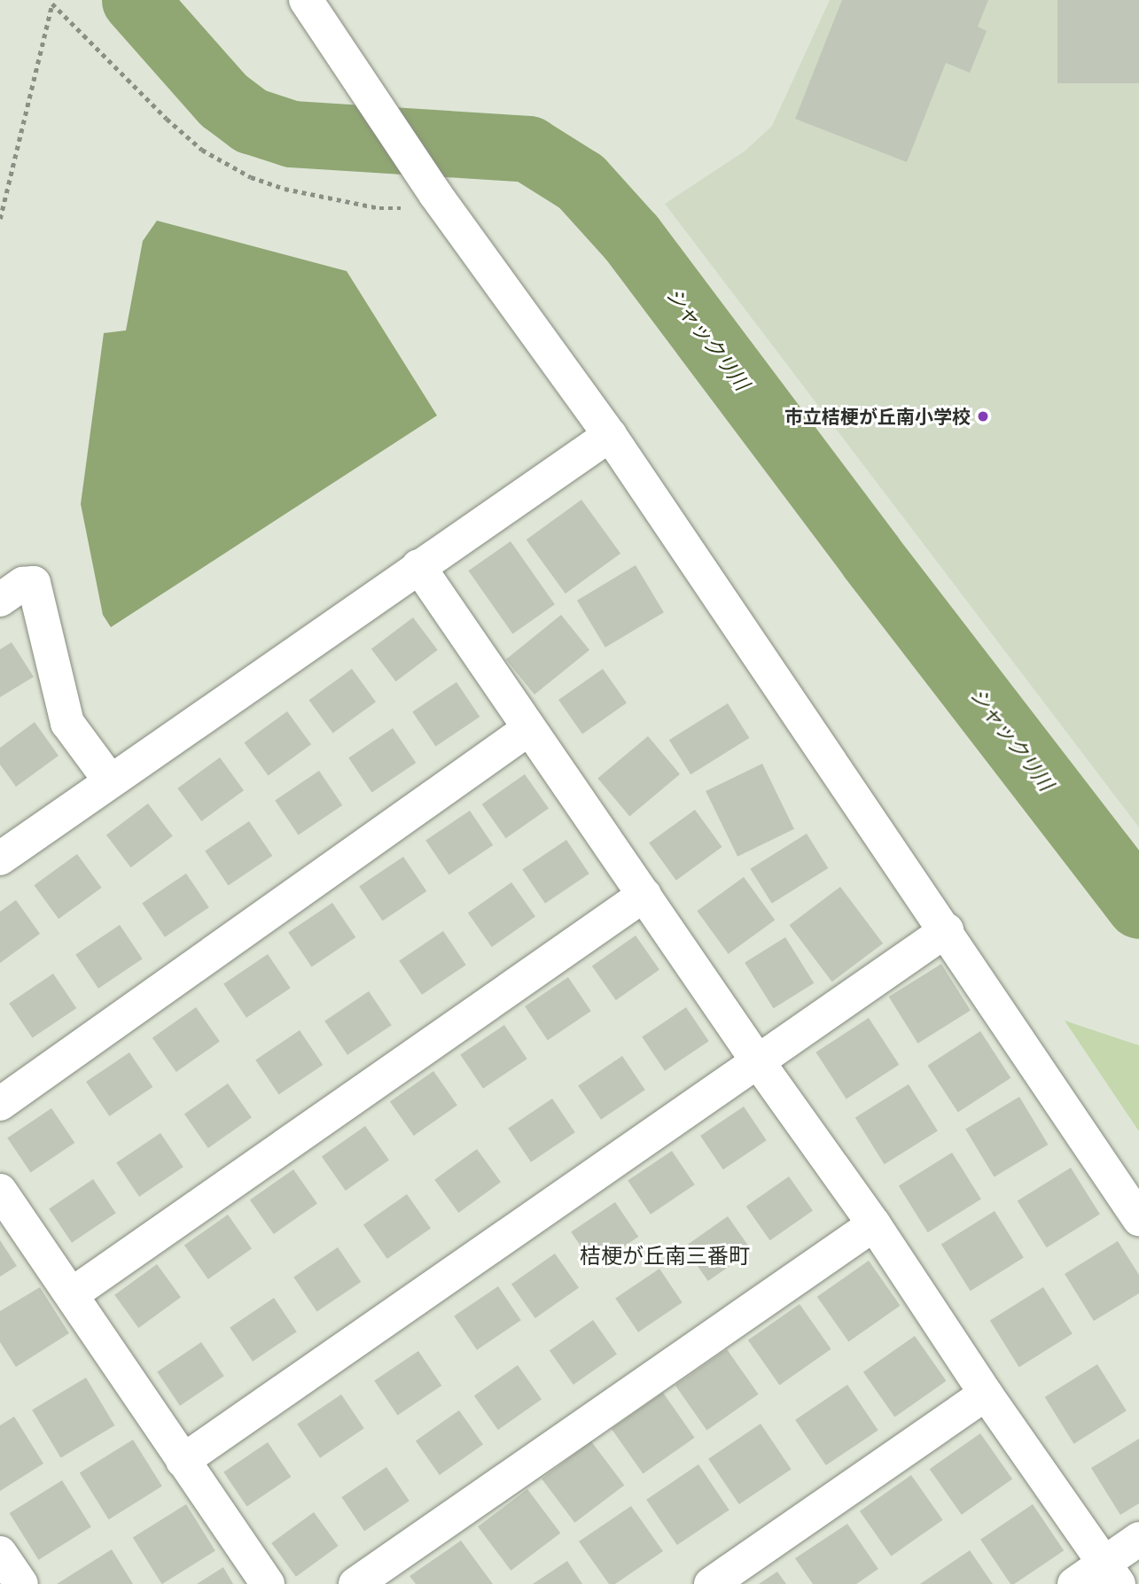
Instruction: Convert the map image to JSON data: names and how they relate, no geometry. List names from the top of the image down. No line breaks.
{"districts":["桔梗が丘南三番町"],"water":["シャックリ川"],"places":["市立桔梗が丘南小学校"]}
